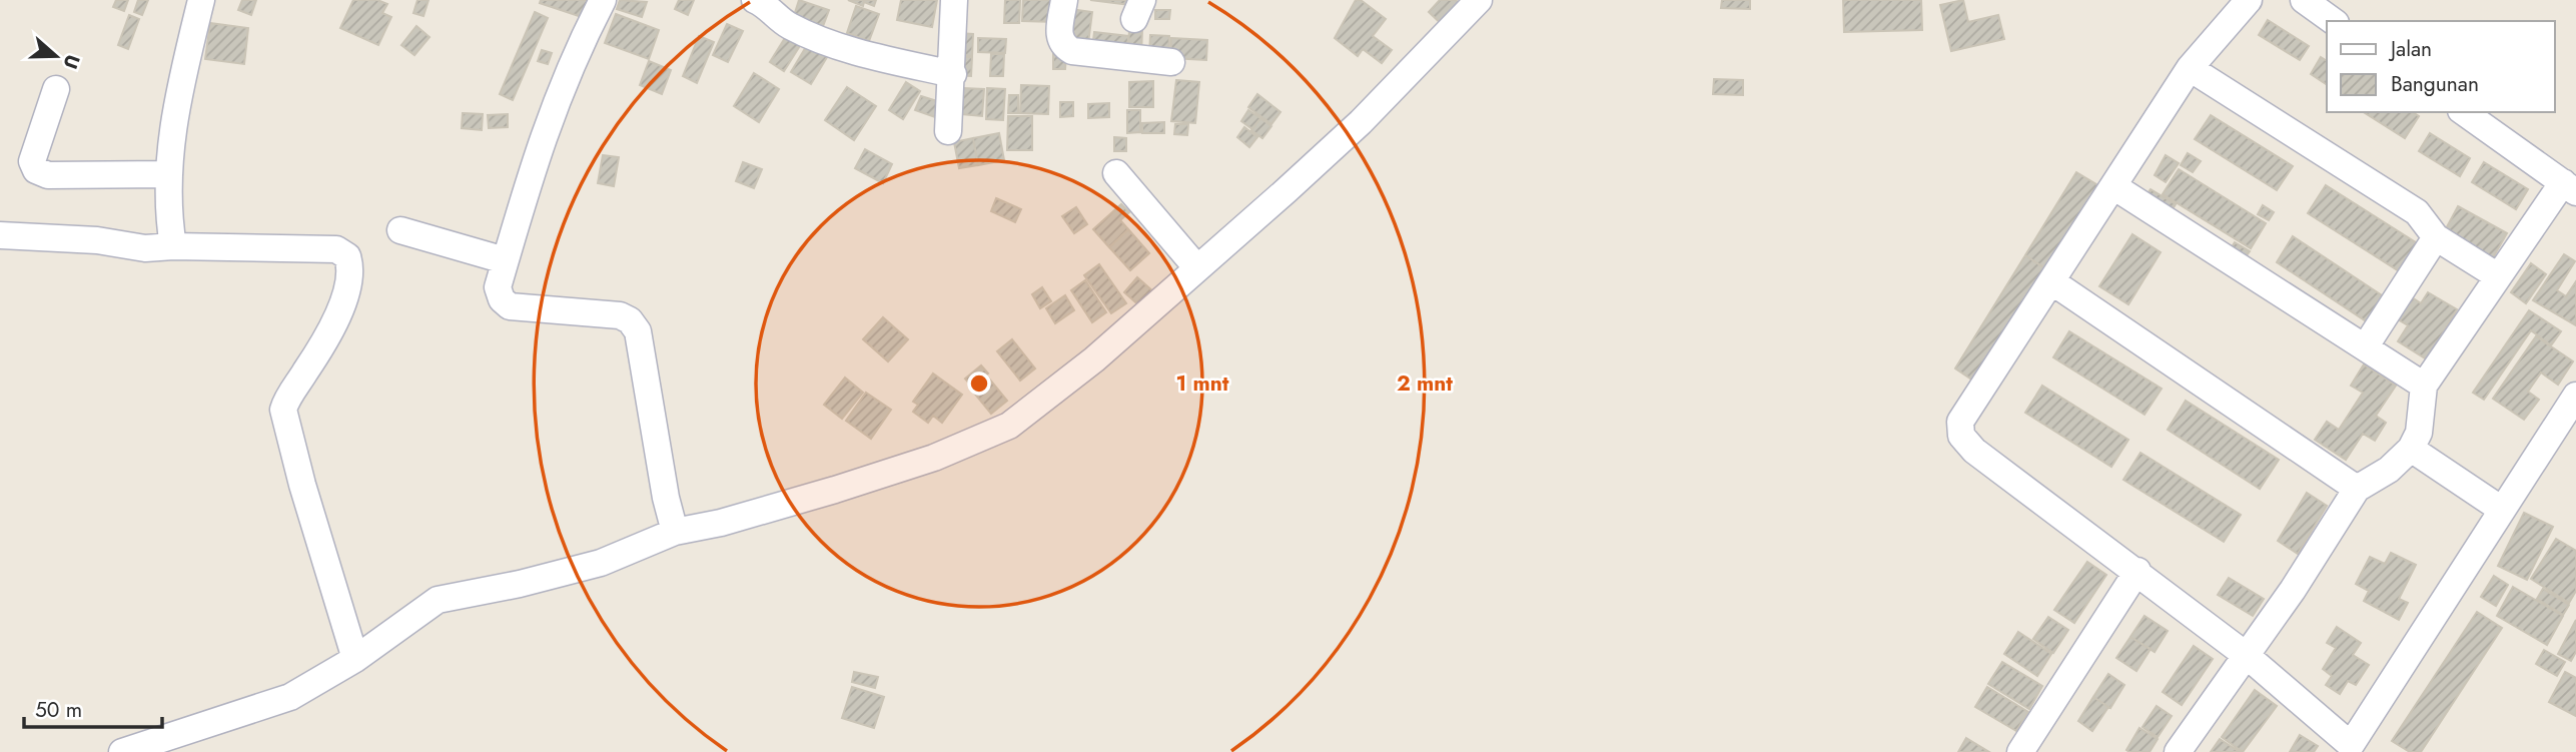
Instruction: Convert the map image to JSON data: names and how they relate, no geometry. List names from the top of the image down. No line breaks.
{"legend":["Jalan","Bangunan"],"scale_bar":"50 m","north":"right","rings":["1 mnt","2 mnt"]}
